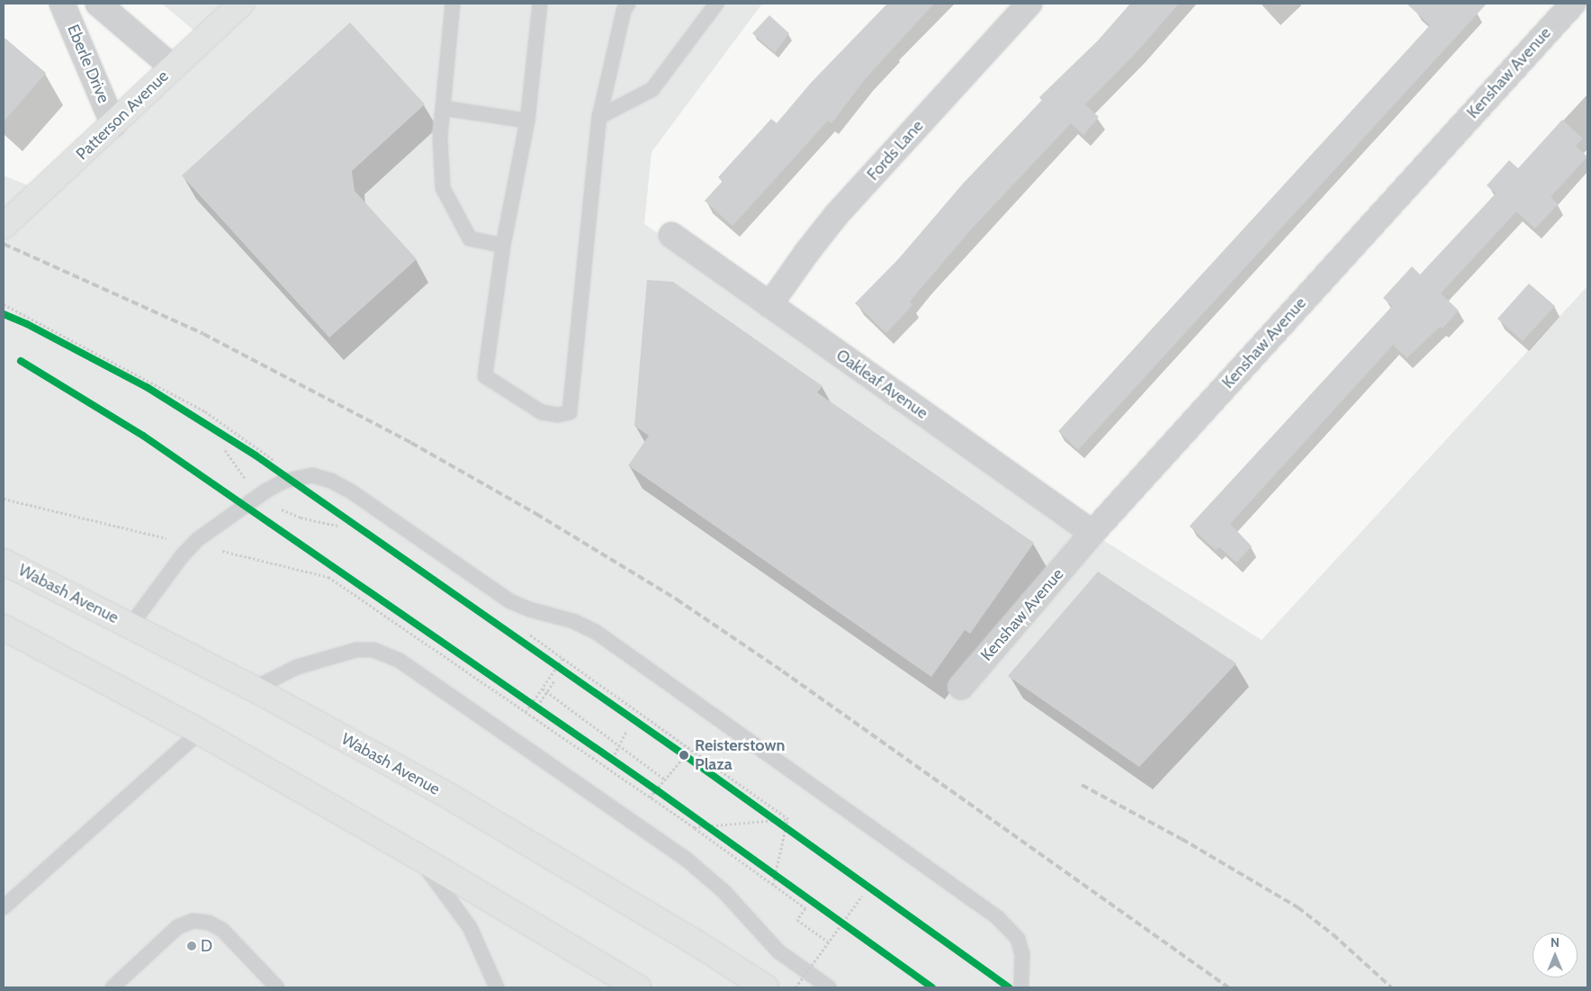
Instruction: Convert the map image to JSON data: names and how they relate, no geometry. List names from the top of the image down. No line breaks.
{"streets":{"main road":["Patterson Avenue","Wabash Avenue"],"street":["Eberle Drive","Kenshaw Avenue","Fords Lane","Oakleaf Avenue"]},"crossings":[["Eberle Drive","Patterson Avenue"],["Kenshaw Avenue","Oakleaf Avenue"],["Fords Lane","Oakleaf Avenue"]],"places":["Reisterstown Plaza","D"],"north":"top"}
